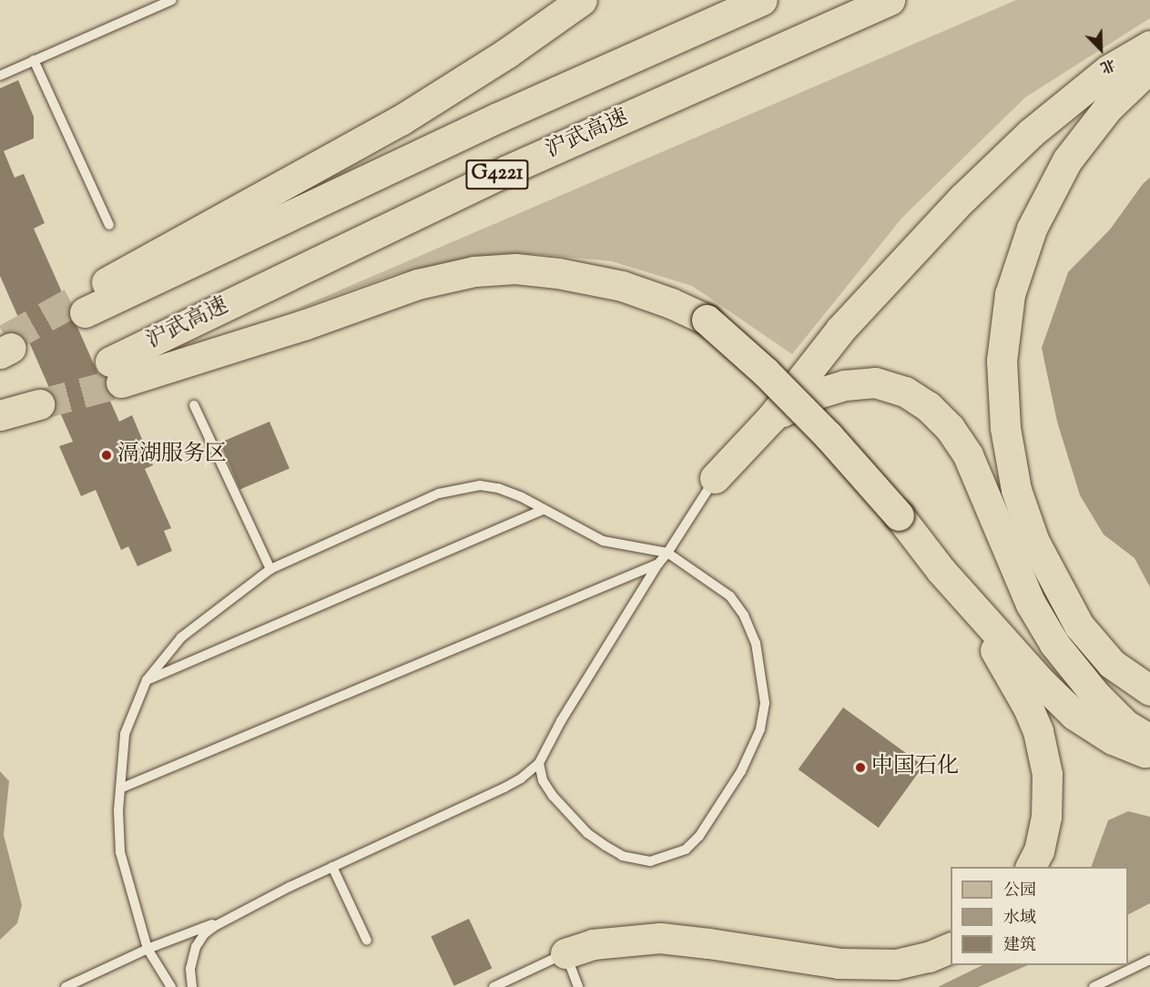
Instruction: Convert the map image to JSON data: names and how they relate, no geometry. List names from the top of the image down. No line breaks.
{"streets":{"highway":["沪武高速","G4221"]},"places":["滆湖服务区","中国石化"],"legend":["公园","水域","建筑"],"north":"bottom right"}
